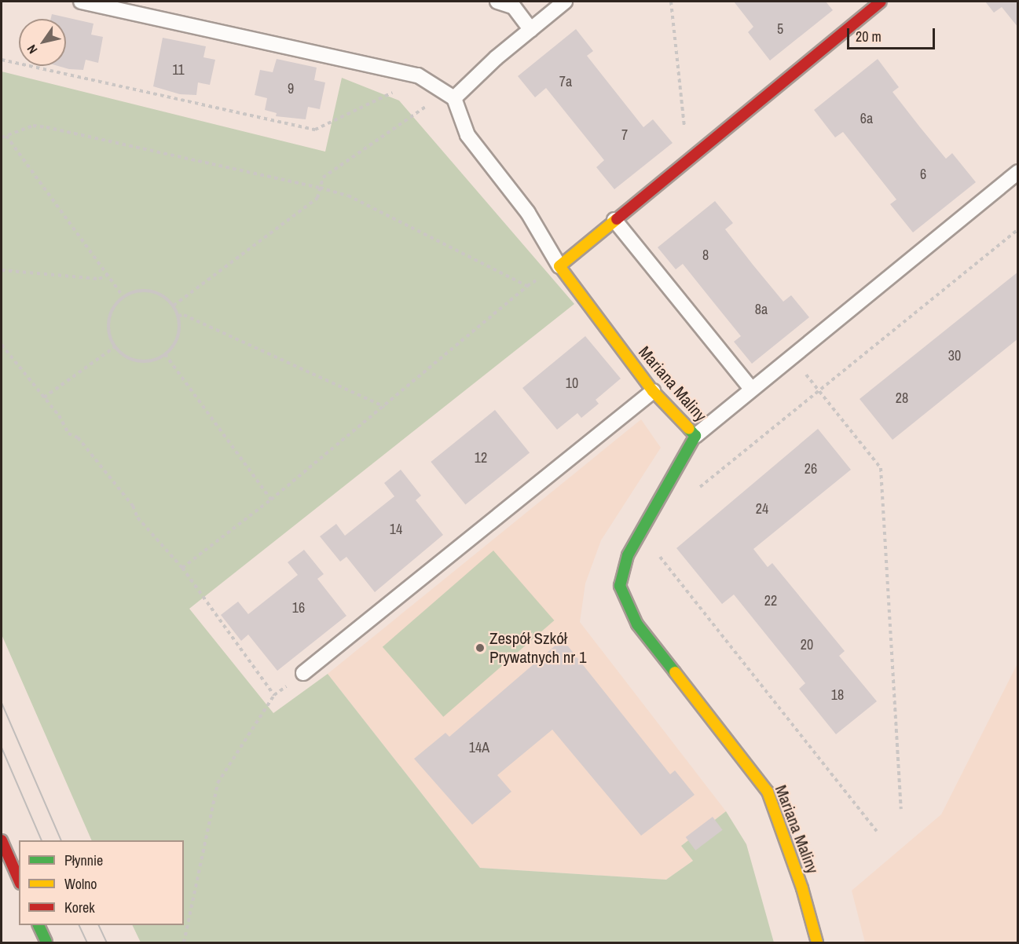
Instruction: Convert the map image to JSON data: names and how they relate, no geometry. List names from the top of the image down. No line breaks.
{"streets":{"street":["Mariana Maliny"]},"places":["Zespół Szkół Prywatnych nr 1"],"house_numbers":["5","11","7a","9","6a","7","6","8","8a","30","10","28","12","26","24","14","22","16","20","18","14A"],"legend":["Płynnie","Wolno","Korek"],"scale_bar":"20 m","north":"bottom left"}
